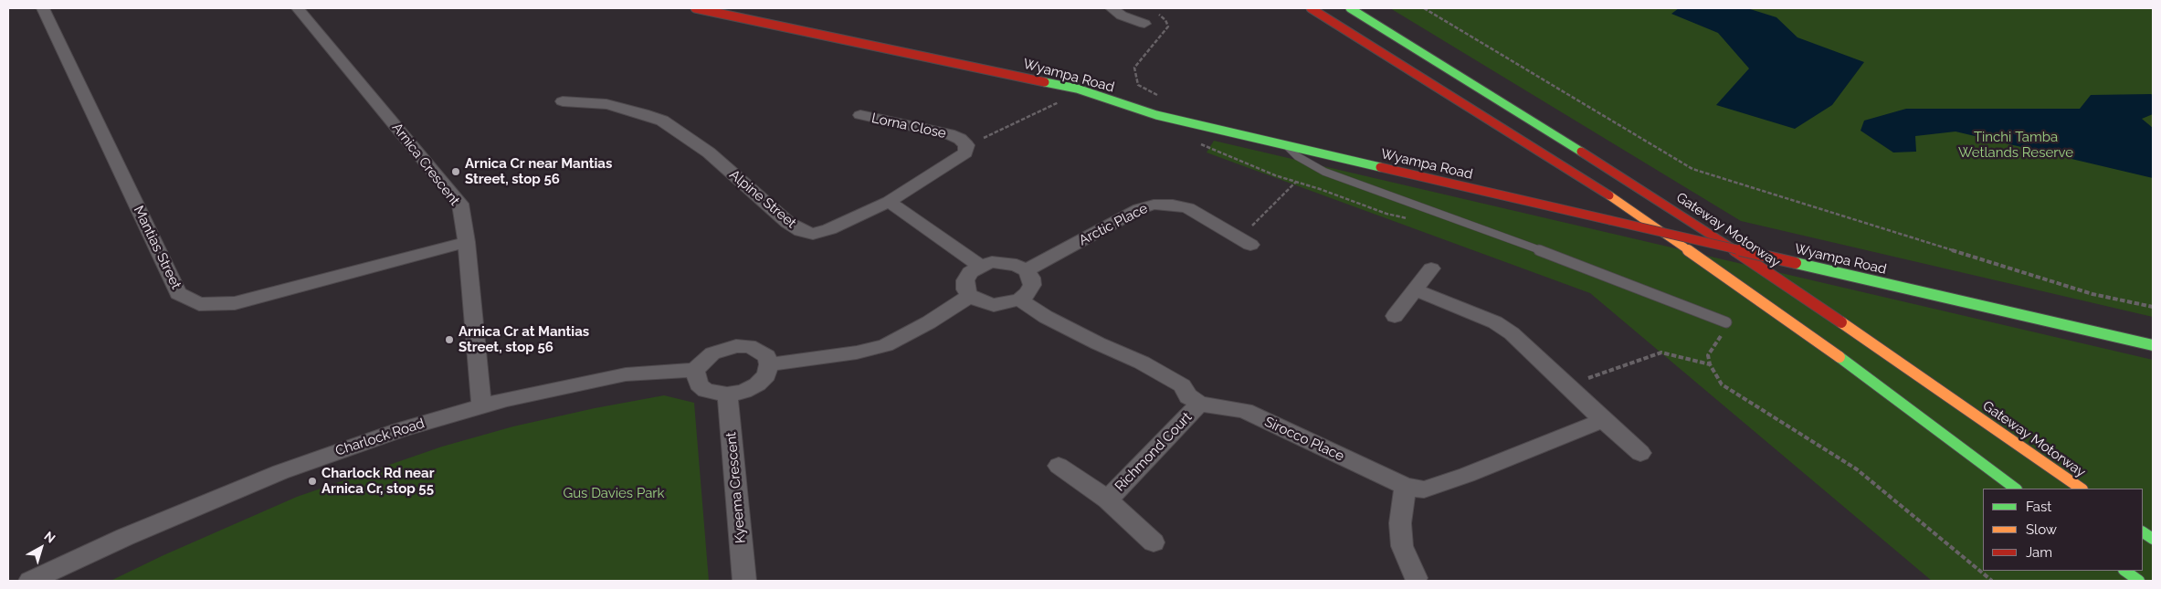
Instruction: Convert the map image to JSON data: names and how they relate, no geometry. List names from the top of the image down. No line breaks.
{"streets":{"main road":["Wyampa Road","Gateway Motorway"],"street":["Lorna Close","Arnica Crescent","Alpine Street","Arctic Place","Mantias Street","Charlock Road","Sirocco Place","Richmond Court","Kyeema Crescent"]},"crossings":[["Arnica Crescent","Mantias Street"],["Arnica Crescent","Charlock Road"],["Charlock Road","Kyeema Crescent"],["Sirocco Place","Richmond Court"]],"parks":["Tinchi Tamba Wetlands Reserve","Gus Davies Park"],"places":["Arnica Cr near Mantias Street, stop 56","Arnica Cr at Mantias Street, stop 56","Charlock Rd near Arnica Cr, stop 55"],"legend":["Fast","Slow","Jam"],"north":"top right"}
